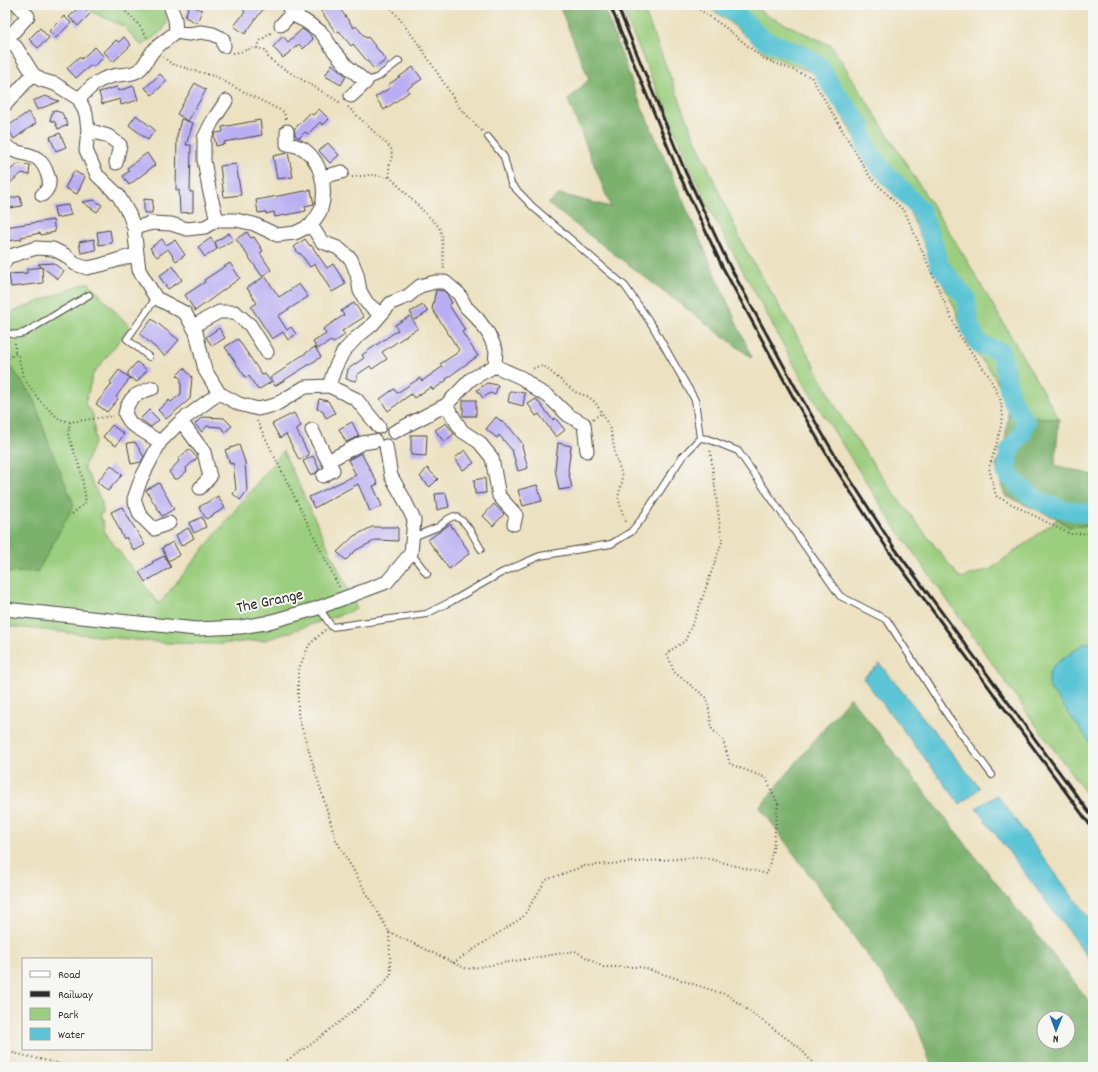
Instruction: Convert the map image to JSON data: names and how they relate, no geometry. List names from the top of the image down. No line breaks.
{"streets":{"street":["The Grange"]},"legend":["Road","Railway","Park","Water"],"north":"bottom"}
